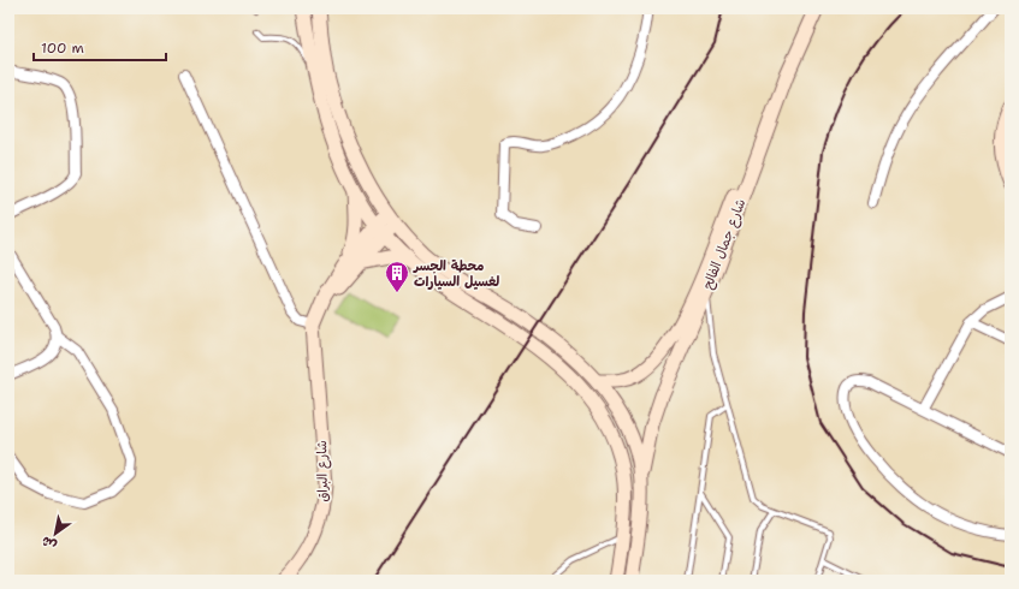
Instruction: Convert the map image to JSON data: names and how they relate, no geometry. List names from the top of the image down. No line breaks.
{"streets":{"street":["شارع جمال الفالح","شارع البراق"]},"places":{"building":["محطة الجسر لغسيل السيارات"]},"scale_bar":"100 m","north":"bottom left"}
